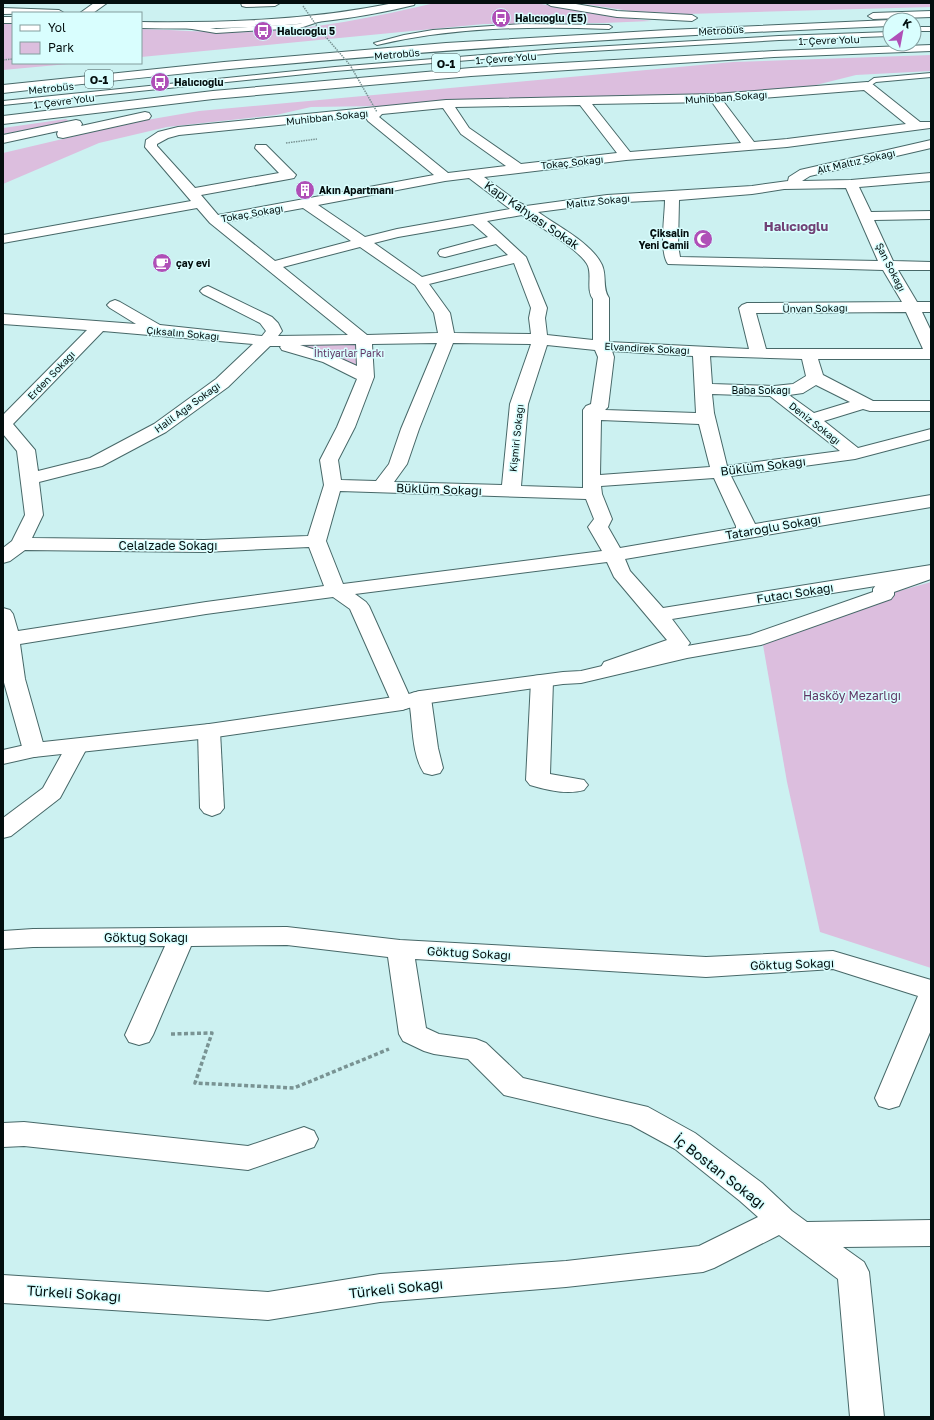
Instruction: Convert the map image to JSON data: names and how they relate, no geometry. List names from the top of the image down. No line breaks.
{"streets":{"main road":["1. Çevre Yolu","O-1","Muhibban Sokağı","Alt Maltız Sokağı","Tokaç Sokağı","Maltız Sokağı","Kapı Kahyası Sokak","Şan Sokağı","Ünvan Sokağı","Çıksalın Sokağı","Elvandirek Sokağı","Erden Sokağı","Baba Sokağı","Halil Ağa Sokağı","Deniz Sokağı","Kişmiri Sokağı","Büklüm Sokağı","Tataroğlu Sokağı","Celalzade Sokağı","Futacı Sokağı","Göktuğ Sokağı","İç Bostan Sokağı","Türkeli Sokağı"],"lane":["Metrobüs"]},"crossings":[["Alt Maltız Sokağı","Maltız Sokağı"],["Tokaç Sokağı","Kapı Kahyası Sokak"],["Maltız Sokağı","Kapı Kahyası Sokak"],["Maltız Sokağı","Şan Sokağı"],["Kapı Kahyası Sokak","Elvandirek Sokağı"],["Kapı Kahyası Sokak","Büklüm Sokağı"],["Kapı Kahyası Sokak","Tataroğlu Sokağı"],["Kapı Kahyası Sokak","Futacı Sokağı"],["Şan Sokağı","Ünvan Sokağı"],["Ünvan Sokağı","Elvandirek Sokağı"],["Çıksalın Sokağı","Elvandirek Sokağı"],["Çıksalın Sokağı","Erden Sokağı"],["Çıksalın Sokağı","Halil Ağa Sokağı"],["Elvandirek Sokağı","Kişmiri Sokağı"],["Baba Sokağı","Deniz Sokağı"],["Deniz Sokağı","Büklüm Sokağı"],["Kişmiri Sokağı","Büklüm Sokağı"],["İç Bostan Sokağı","Türkeli Sokağı"]],"districts":["Halıcıoğlu"],"parks":["İhtiyarlar Parkı","Hasköy Mezarlığı"],"places":{"bus stop":["Halıcıoğlu (E5)","Halıcıoğlu 5","Halıcıoğlu"],"building":["Akın Apartmanı"],"mosque":["Çiksalin Yeni Camii"],"cafe":["çay evi"]},"legend":["Yol","Park"],"north":"top right"}
